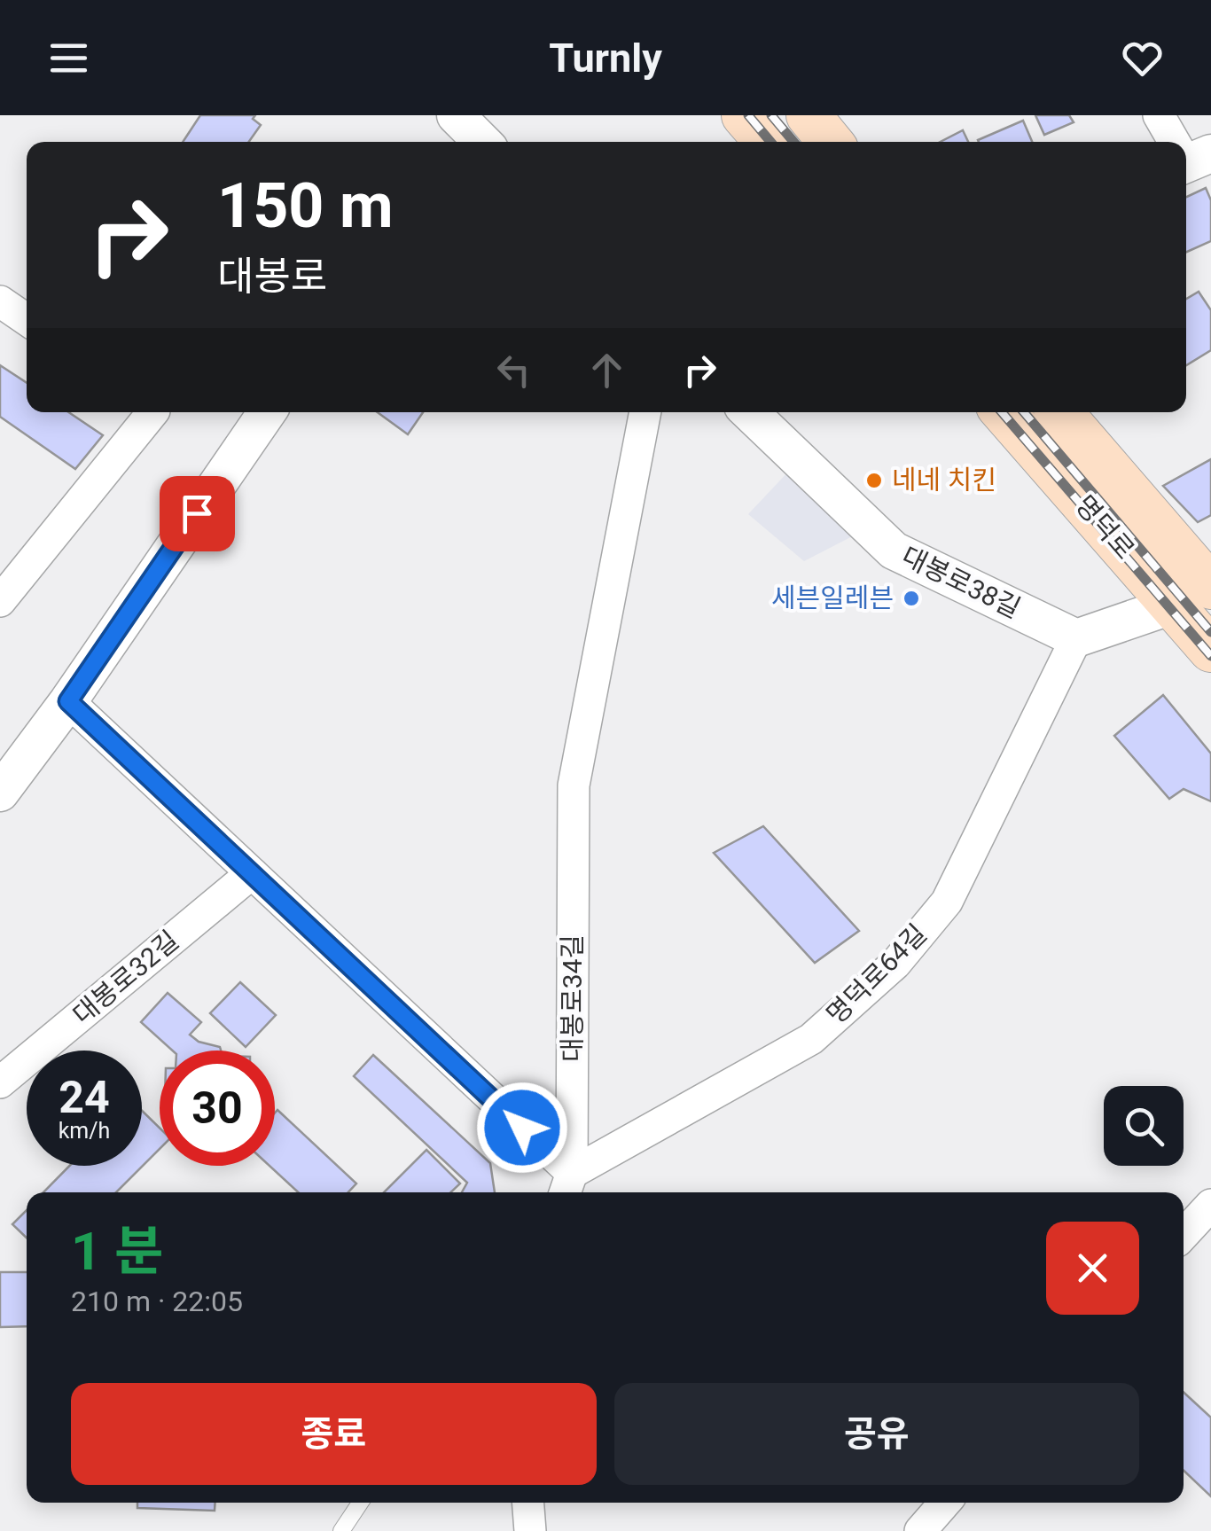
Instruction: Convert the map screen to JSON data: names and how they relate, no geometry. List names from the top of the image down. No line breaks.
{"streets":{"main road":["명덕로"],"street":["대봉로38길","명덕로64길","대봉로32길","대봉로34길"]},"crossings":[["대봉로38길","명덕로64길"],["명덕로64길","대봉로34길"]],"places":["네네 치킨","세븐일레븐"],"page":{"header":"Turnly","turn":["150 m","대봉로"],"speed":"24 km/h","limit":"30","heading":["1 분","210 m · 22:05"],"buttons":["종료","공유"]}}
